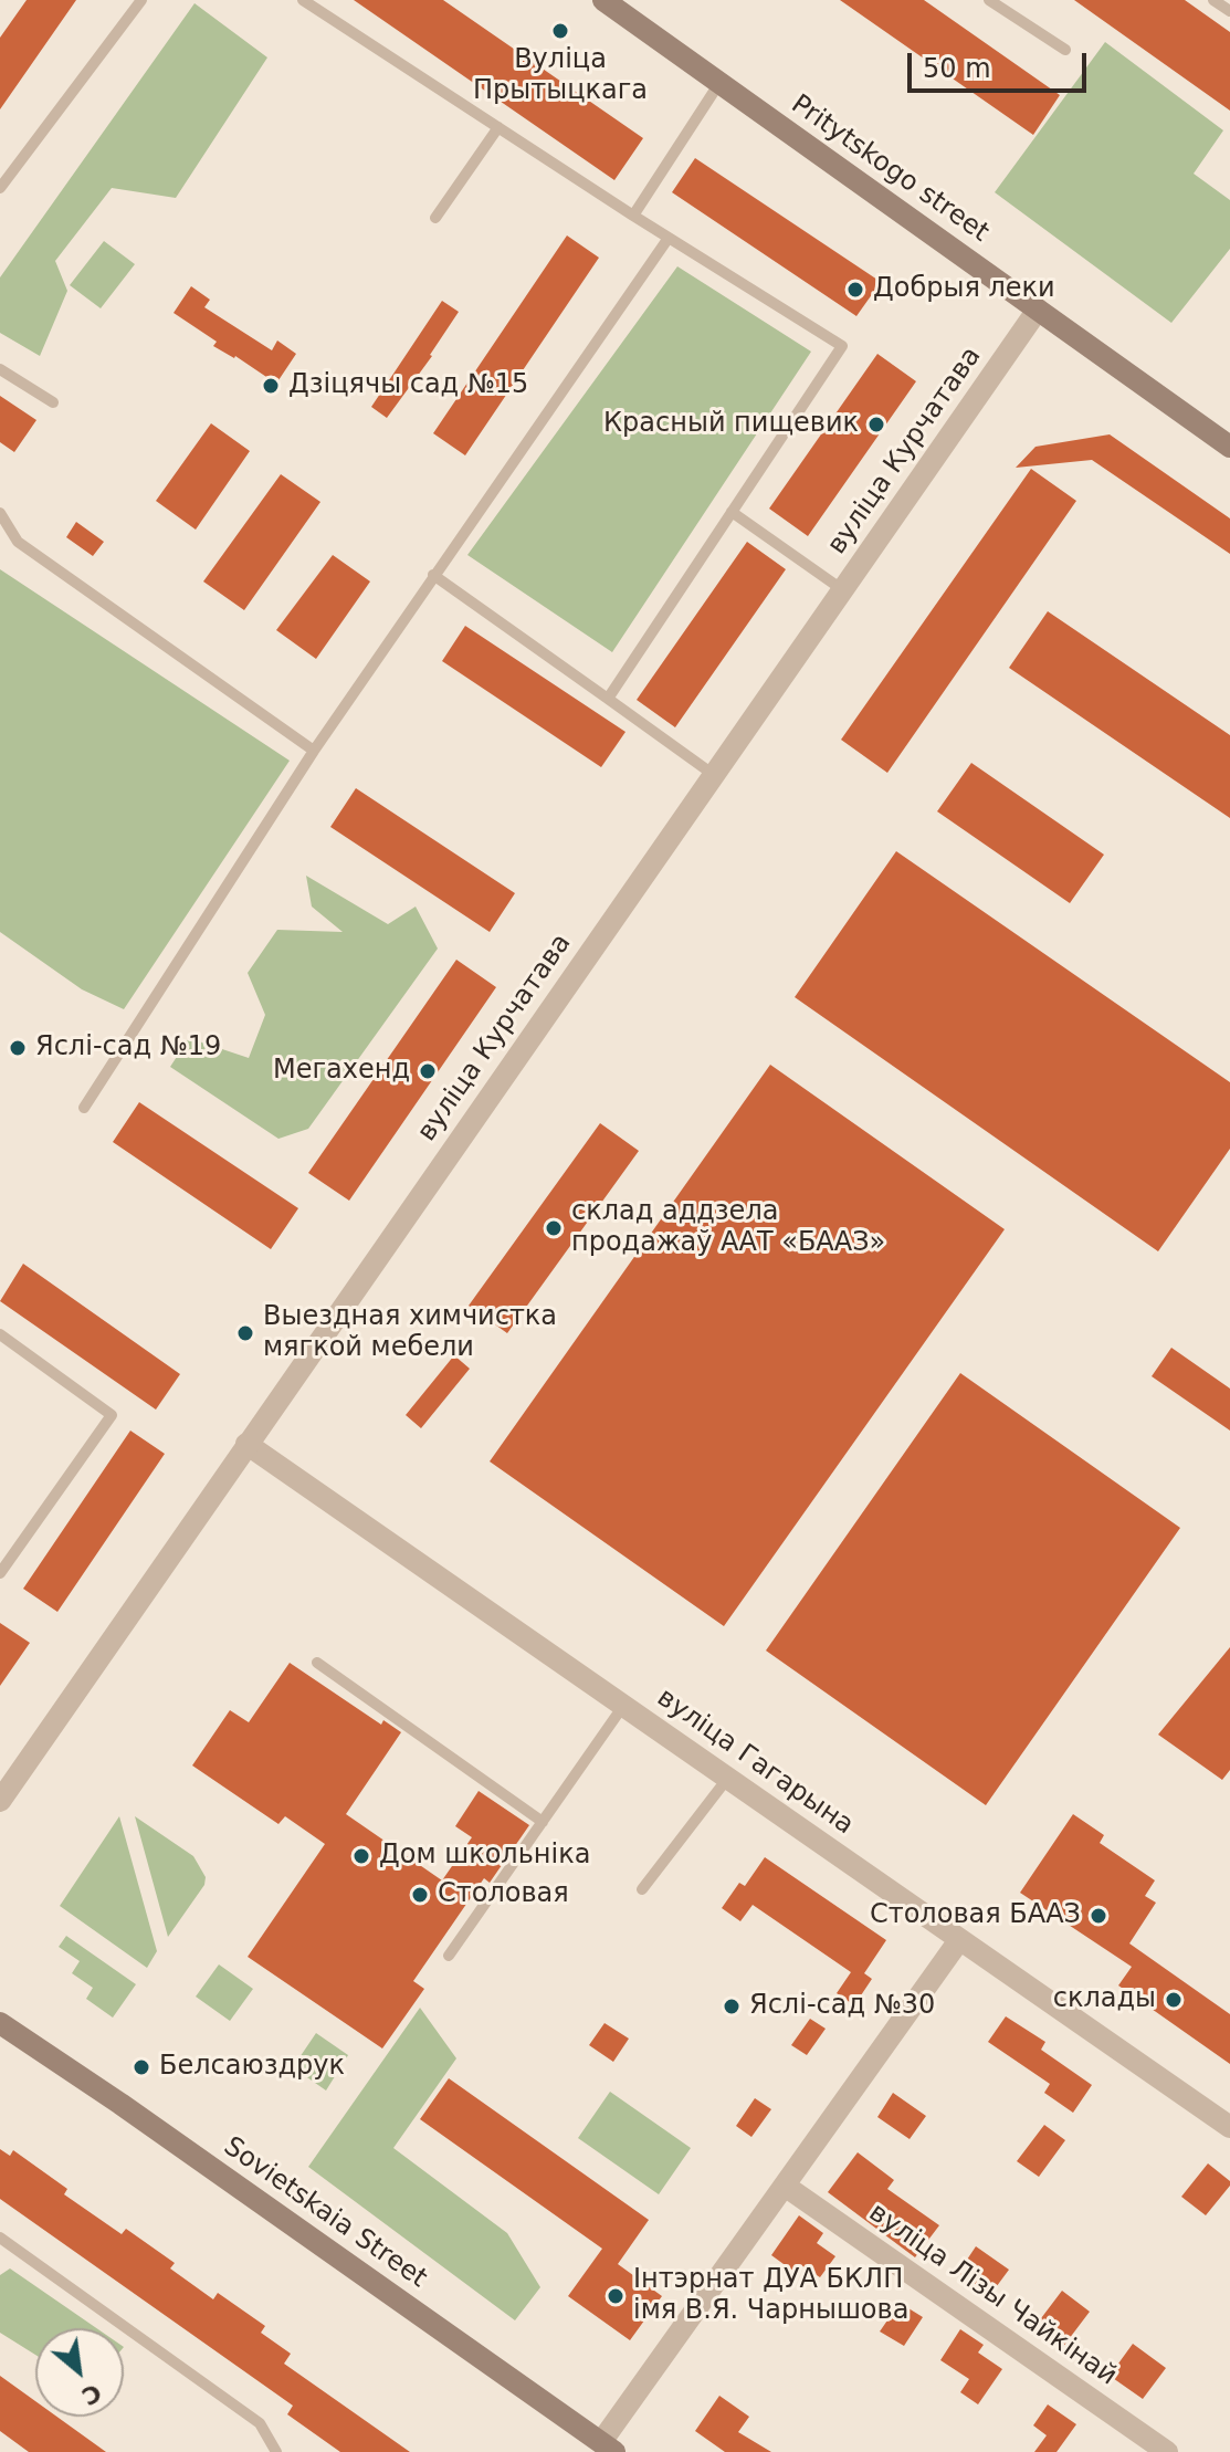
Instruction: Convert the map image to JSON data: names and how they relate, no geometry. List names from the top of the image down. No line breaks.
{"streets":{"main road":["Pritytskogo street","Sovietskaia Street"],"street":["вуліца Курчатава","вуліца Гагарына","вуліца Лізы Чайкінай"]},"crossings":[["Pritytskogo street","вуліца Курчатава"],["вуліца Курчатава","вуліца Гагарына"]],"places":["Вуліца Прытыцкага","Добрыя леки","Дзіцячы сад №15","Красный пищевик","Яслі-сад №19","Мегахенд","склад аддзела продажаў ААТ «БААЗ»","Выездная химчистка мягкой мебели","Дом школьніка","Столовая","Столовая БААЗ","склады","Яслі-сад №30","Белсаюздрук","Інтэрнат ДУА БКЛП імя В.Я. Чарнышова"],"scale_bar":"50 m","north":"bottom right"}
